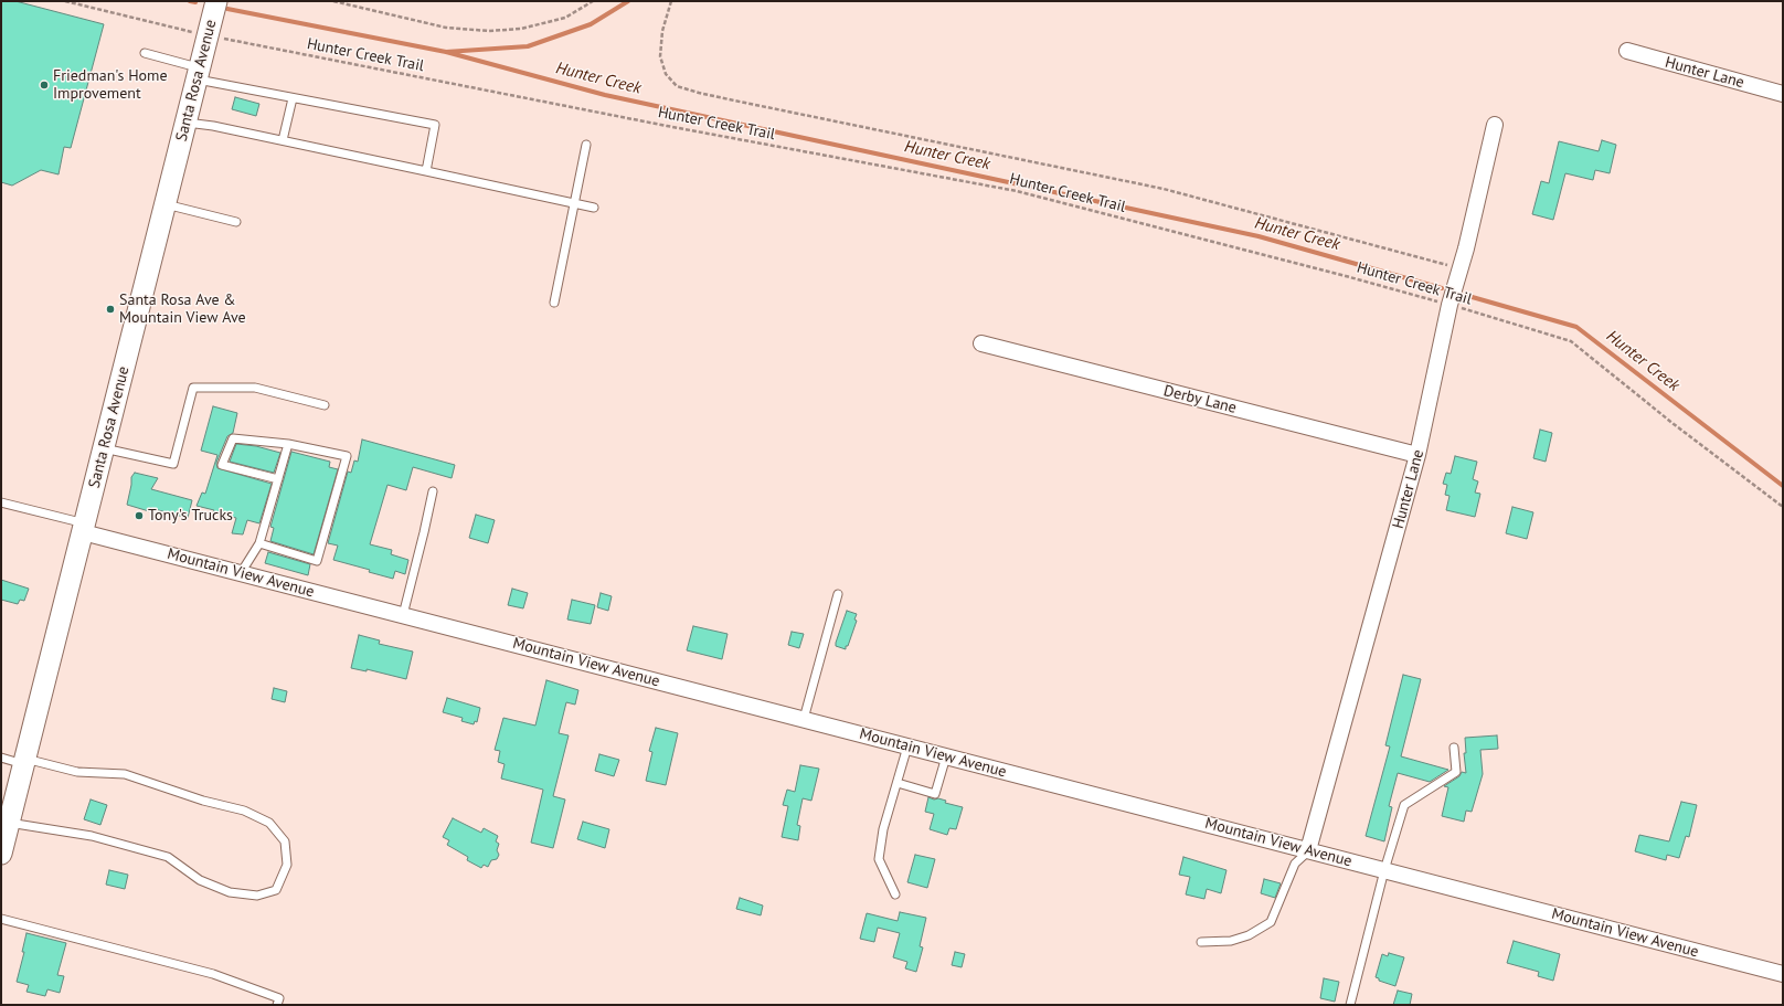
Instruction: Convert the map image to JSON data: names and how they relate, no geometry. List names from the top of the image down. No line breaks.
{"streets":{"main road":["Santa Rosa Avenue"],"street":["Hunter Lane","Derby Lane","Mountain View Avenue"],"path":["Hunter Creek Trail"]},"crossings":[["Hunter Creek Trail","Hunter Lane"],["Hunter Creek Trail","Santa Rosa Avenue"],["Hunter Lane","Derby Lane"],["Hunter Lane","Mountain View Avenue"],["Santa Rosa Avenue","Mountain View Avenue"]],"water":["Hunter Creek"],"places":["Friedman's Home Improvement","Santa Rosa Ave & Mountain View Ave","Tony's Trucks"]}
